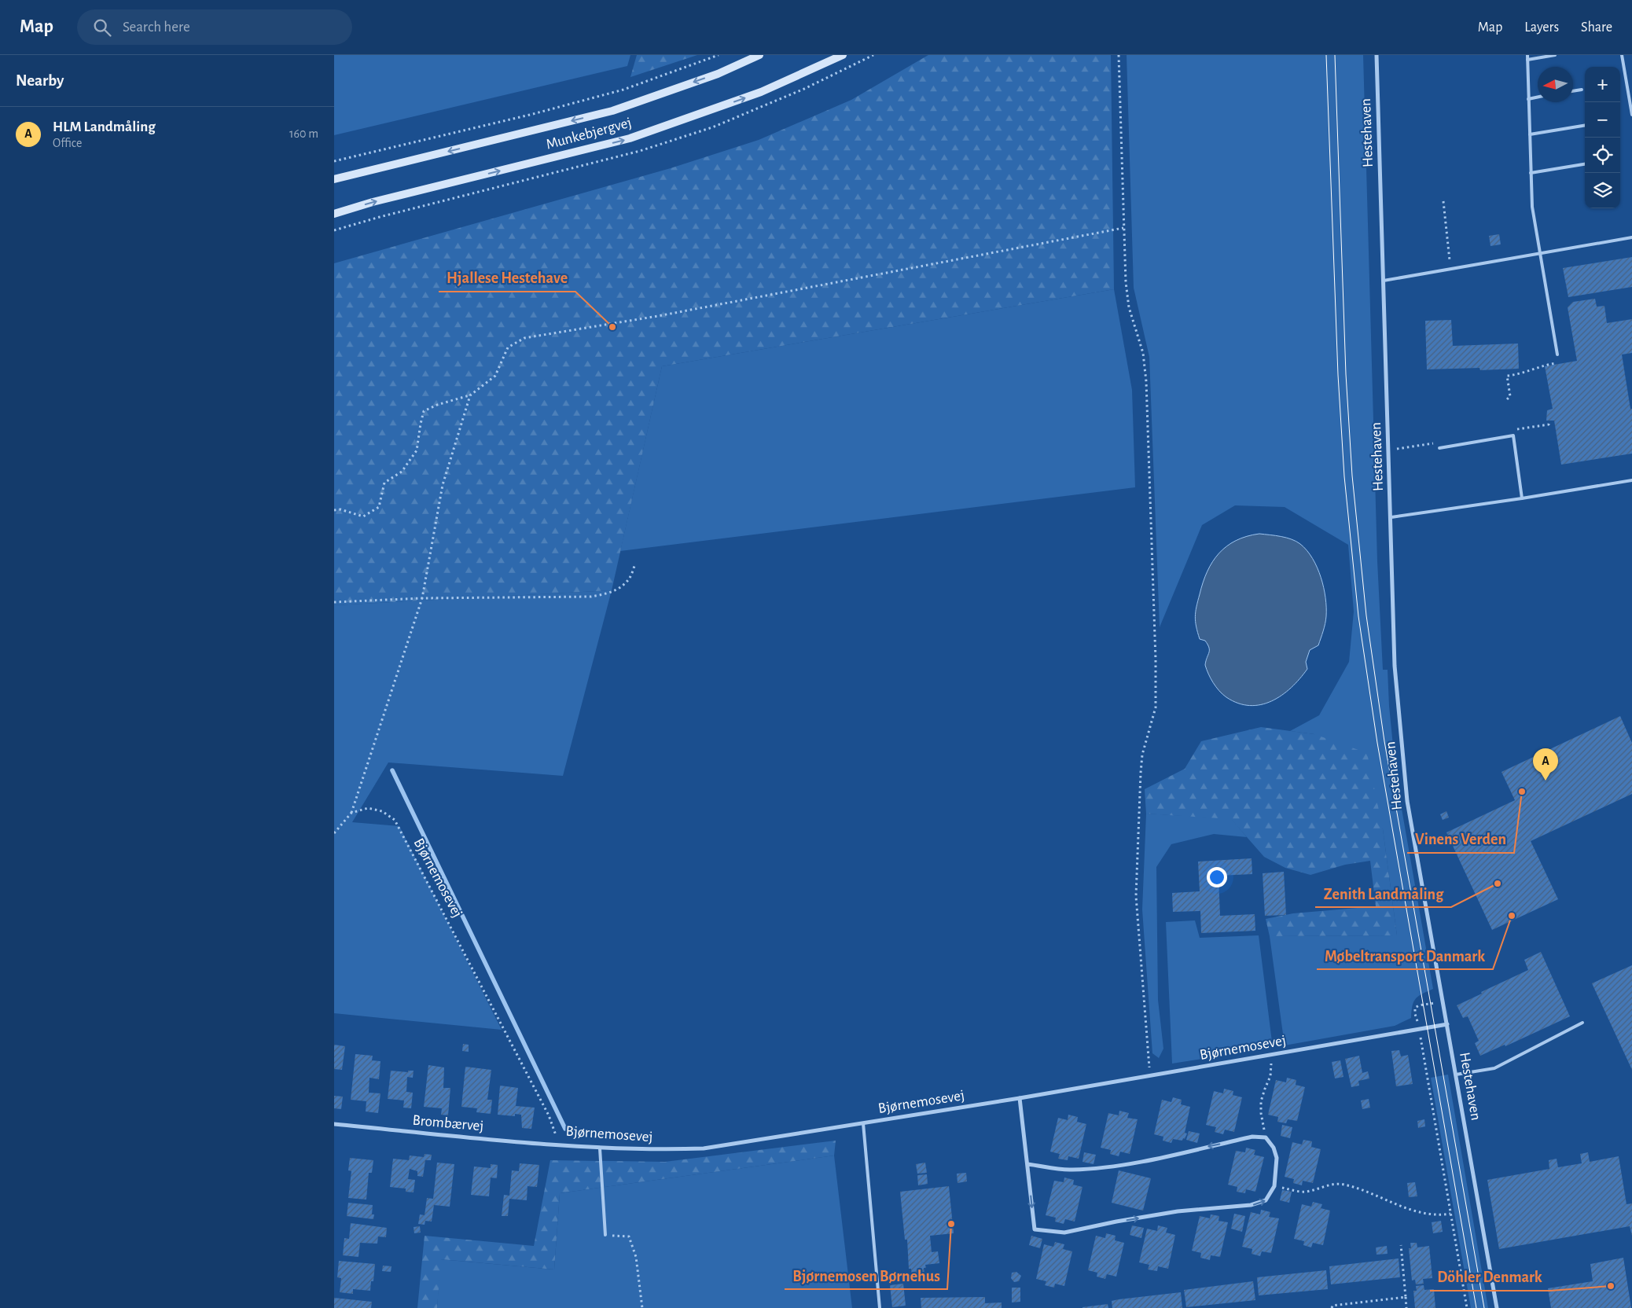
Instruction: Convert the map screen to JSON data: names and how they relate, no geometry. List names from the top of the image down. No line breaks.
{"streets":{"street":["Hestehaven","Munkebjergvej","Bjørnemosevej","Brombærvej"]},"crossings":[["Hestehaven","Bjørnemosevej"],["Bjørnemosevej","Brombærvej"]],"places":["Hjallese Hestehave","Vinens Verden","Zenith Landmåling","Møbeltransport Danmark","Bjørnemosen Børnehus","Döhler Denmark"],"north":"left","page":{"header":"Map","search":"Search here","nav":["Map","Layers","Share"],"heading":"Nearby","map_buttons":["+","−"],"list":[{"mark":"A","name":"HLM Landmåling","note":"Office","value":"160 m"}],"pins":"A"}}
